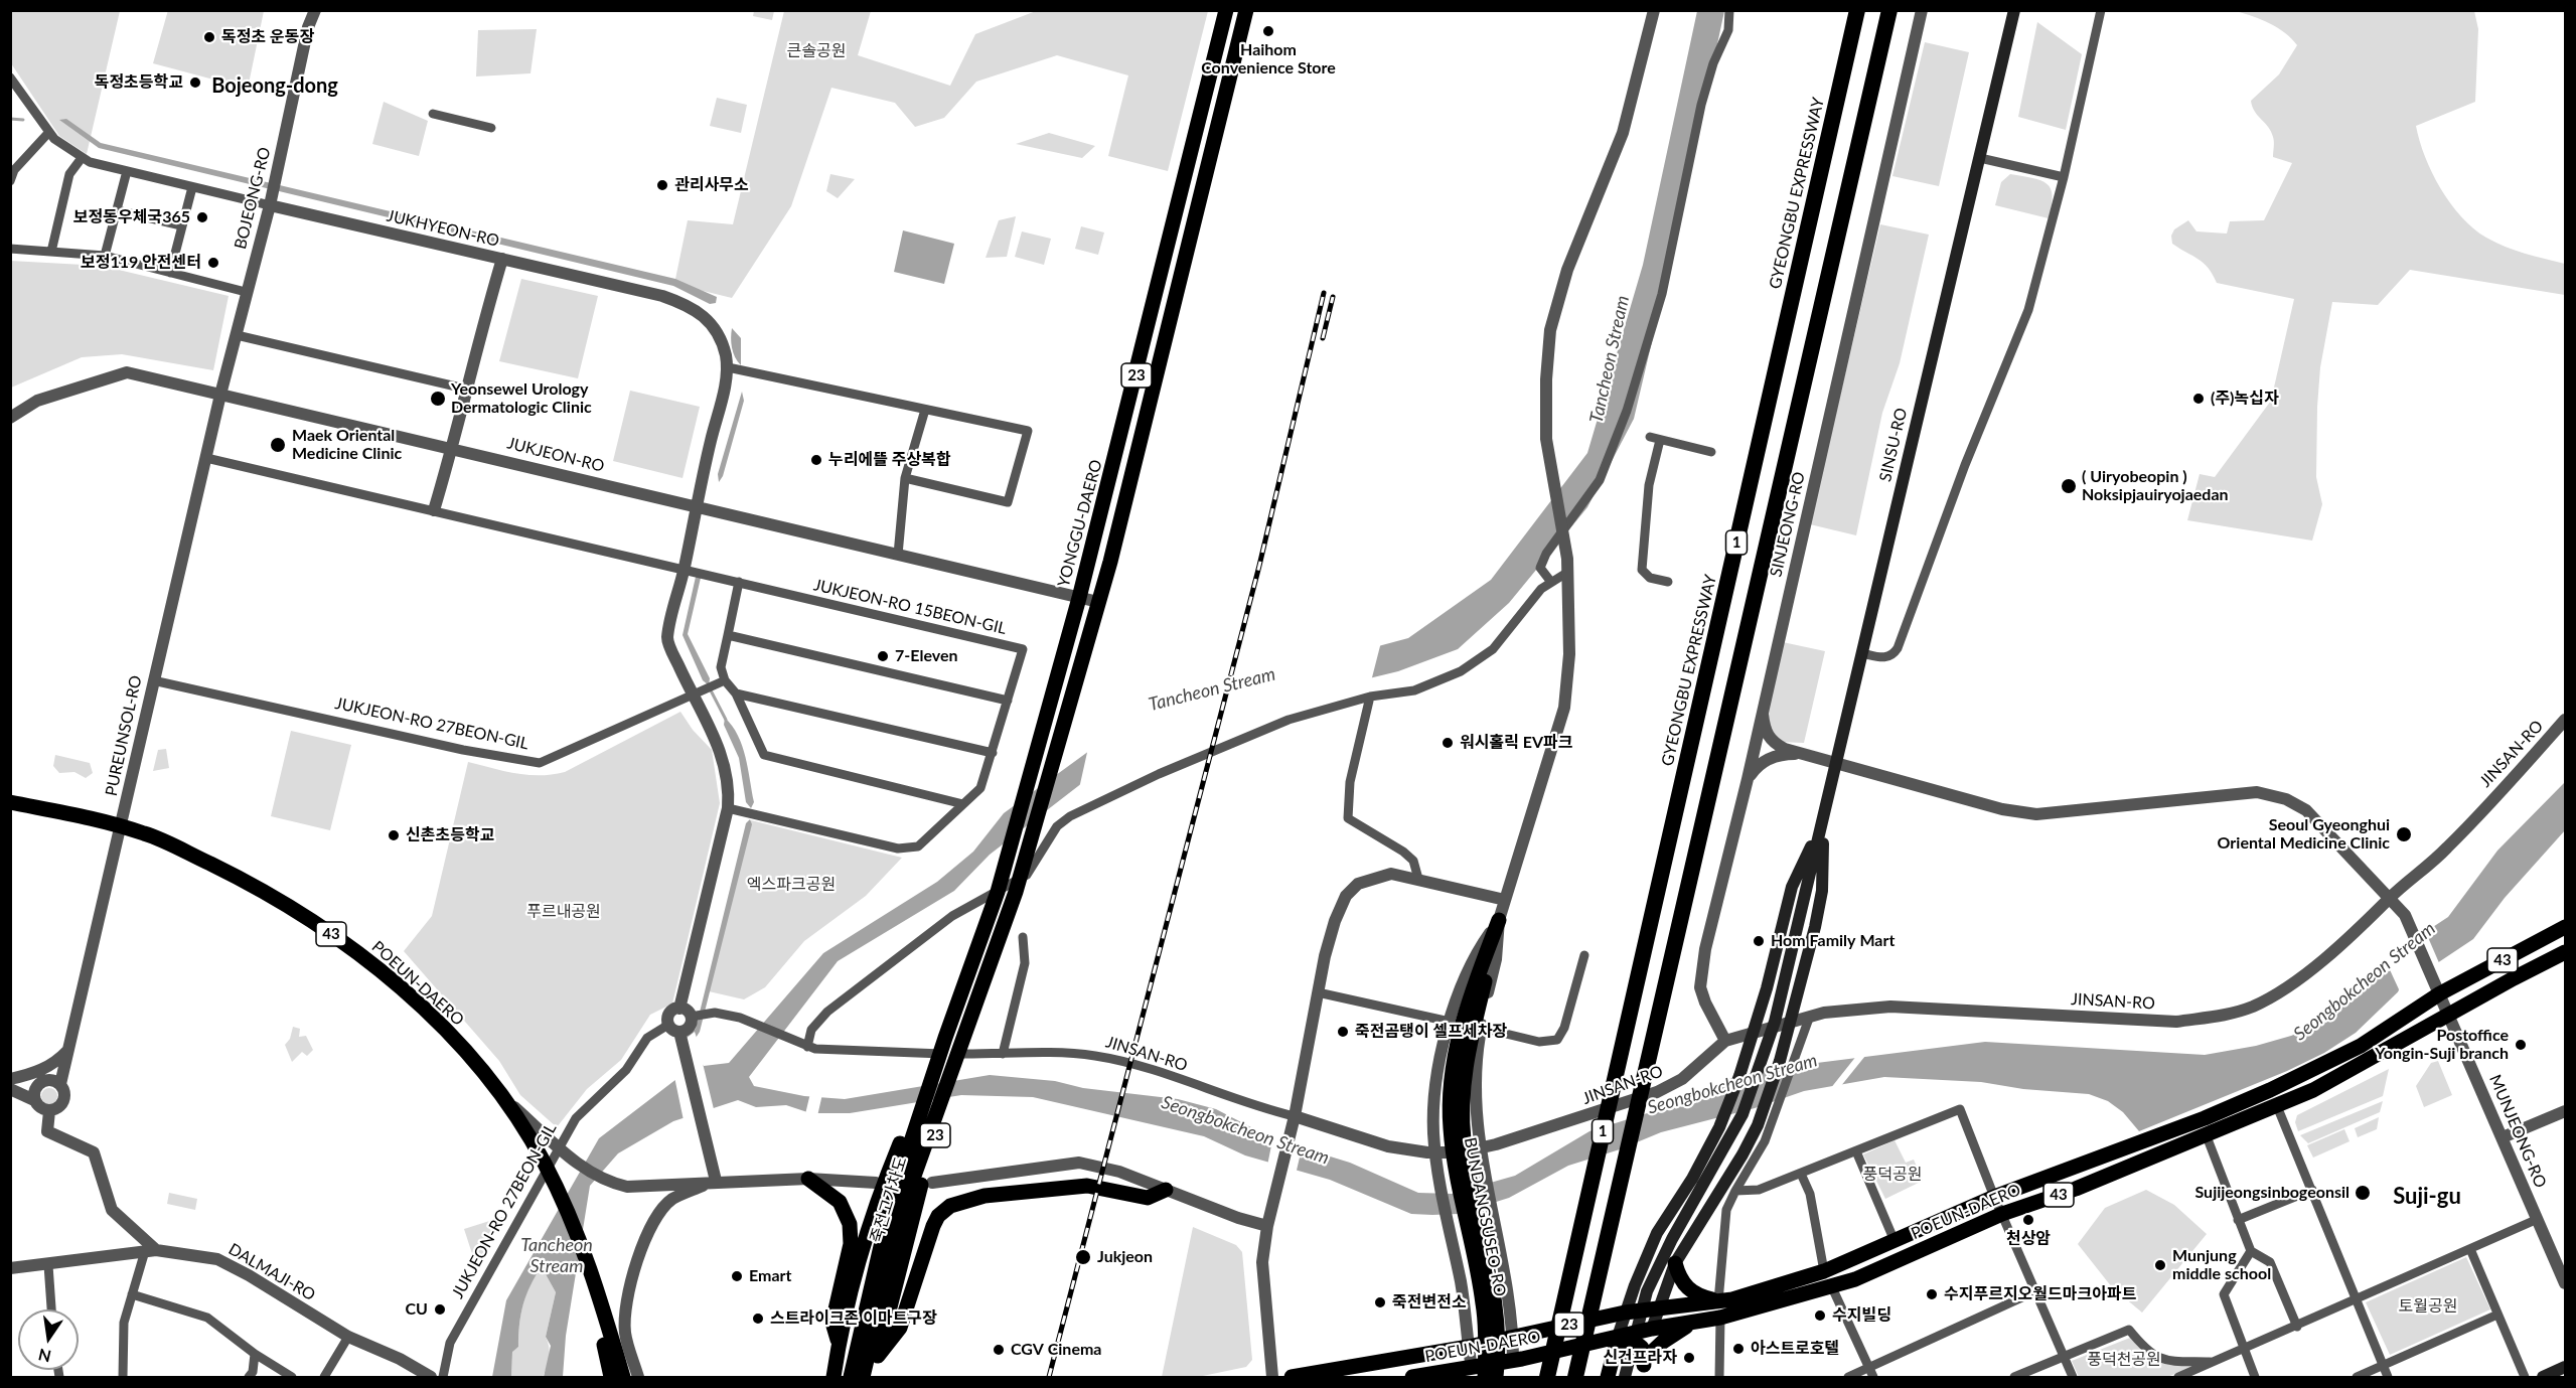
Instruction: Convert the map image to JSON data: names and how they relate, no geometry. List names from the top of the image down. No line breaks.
{"streets":{"highway":["GYEONGBU EXPRESSWAY","1"],"main road":["23","SINSU-RO","YONGGU-DAERO","43","POEUN-DAERO","죽전고가차도","BUNDANGSUSEO-RO"],"street":["BOJEONG-RO","JUKHYEON-RO","JUKJEON-RO","SINJEONG-RO","JUKJEON-RO 15BEON-GIL","JUKJEON-RO 27BEON-GIL","PUREUNSOL-RO","JINSAN-RO","MUNJEONG-RO","DALMAJI-RO"]},"crossings":[["BOJEONG-RO","JUKHYEON-RO"],["BOJEONG-RO","JUKJEON-RO"],["BOJEONG-RO","PUREUNSOL-RO"],["23","JUKJEON-RO"],["23","YONGGU-DAERO"],["23","죽전고가차도"],["SINSU-RO","MUNJEONG-RO"],["JUKJEON-RO","YONGGU-DAERO"],["JUKJEON-RO","PUREUNSOL-RO"],["YONGGU-DAERO","죽전고가차도"],["SINJEONG-RO","JINSAN-RO"],["JUKJEON-RO 15BEON-GIL","PUREUNSOL-RO"],["JUKJEON-RO 27BEON-GIL","PUREUNSOL-RO"],["JINSAN-RO","MUNJEONG-RO"],["POEUN-DAERO","MUNJEONG-RO"]],"districts":["Bojeong-dong","Suji-gu"],"water":["Tancheon Stream","Seongbokcheon Stream"],"parks":["큰솔공원","엑스파크공원","푸르내공원","풍덕공원","토월공원","풍덕천공원"],"places":["Haihom Convenience Store","독정초 운동장","독정초등학교","관리사무소","보정동우체국365","보정119 안전센터","Yeonsewel Urology Dermatologic Clinic","(주)녹십자","Maek Oriental Medicine Clinic","누리에뜰 주상복합","( Uiryobeopin ) Noksipjauiryojaedan","7-Eleven","워시홀릭 EV파크","Seoul Gyeonghui Oriental Medicine Clinic","신촌초등학교","Hom Family Mart","죽전곰탱이 셀프세차장","Postoffice Yongin-Suji branch","Sujijeongsinbogeonsil","천상암","Jukjeon","Munjung middle school","Emart","수지푸르지오월드마크아파트","죽전변전소","CU","수지빌딩","스트라이크존 이마트구장","아스트로호텔","CGV Cinema","신건프라자"],"north":"bottom"}
